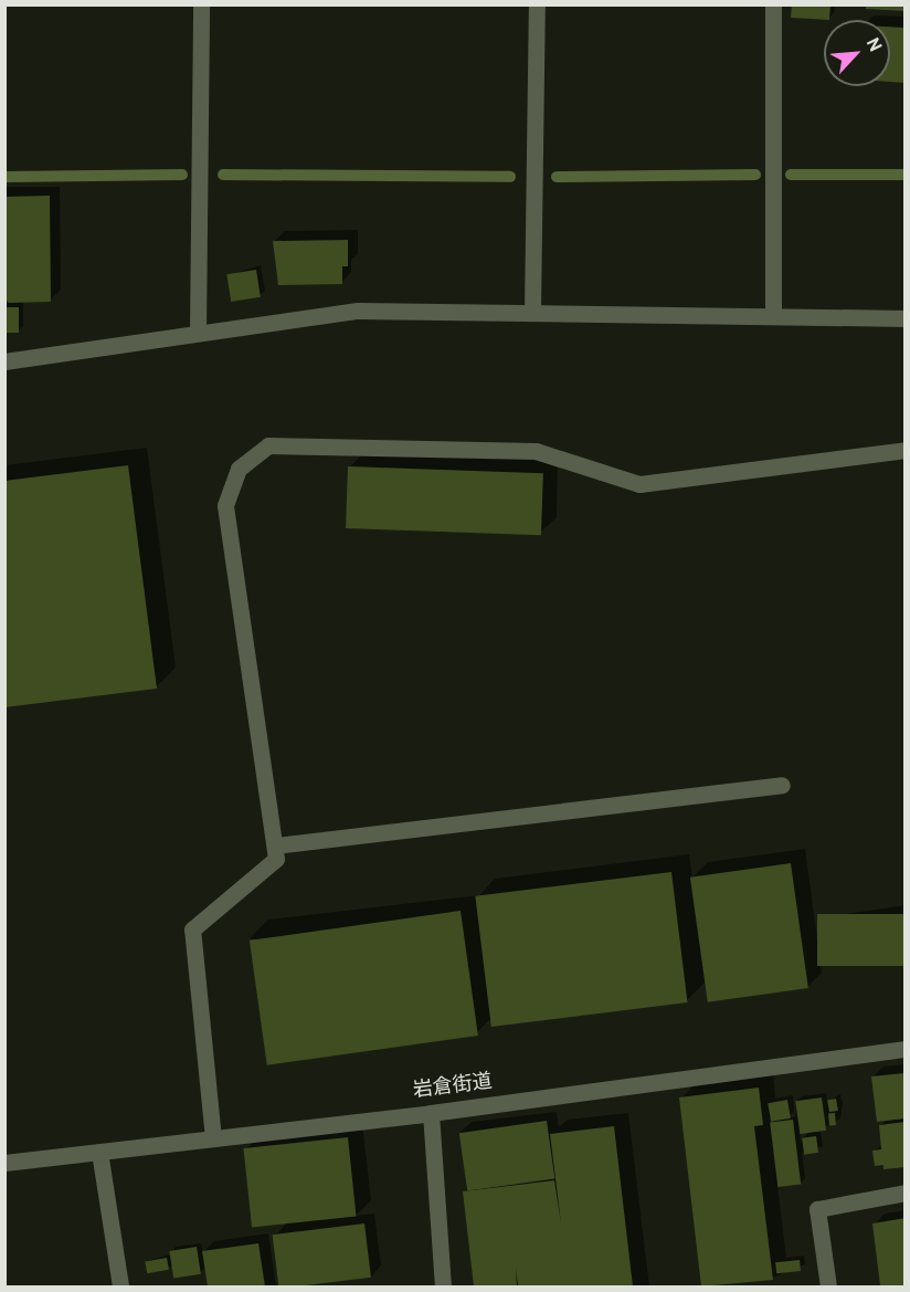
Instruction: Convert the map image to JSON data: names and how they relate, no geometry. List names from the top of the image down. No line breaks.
{"streets":{"street":["岩倉街道"]},"north":"top right"}
